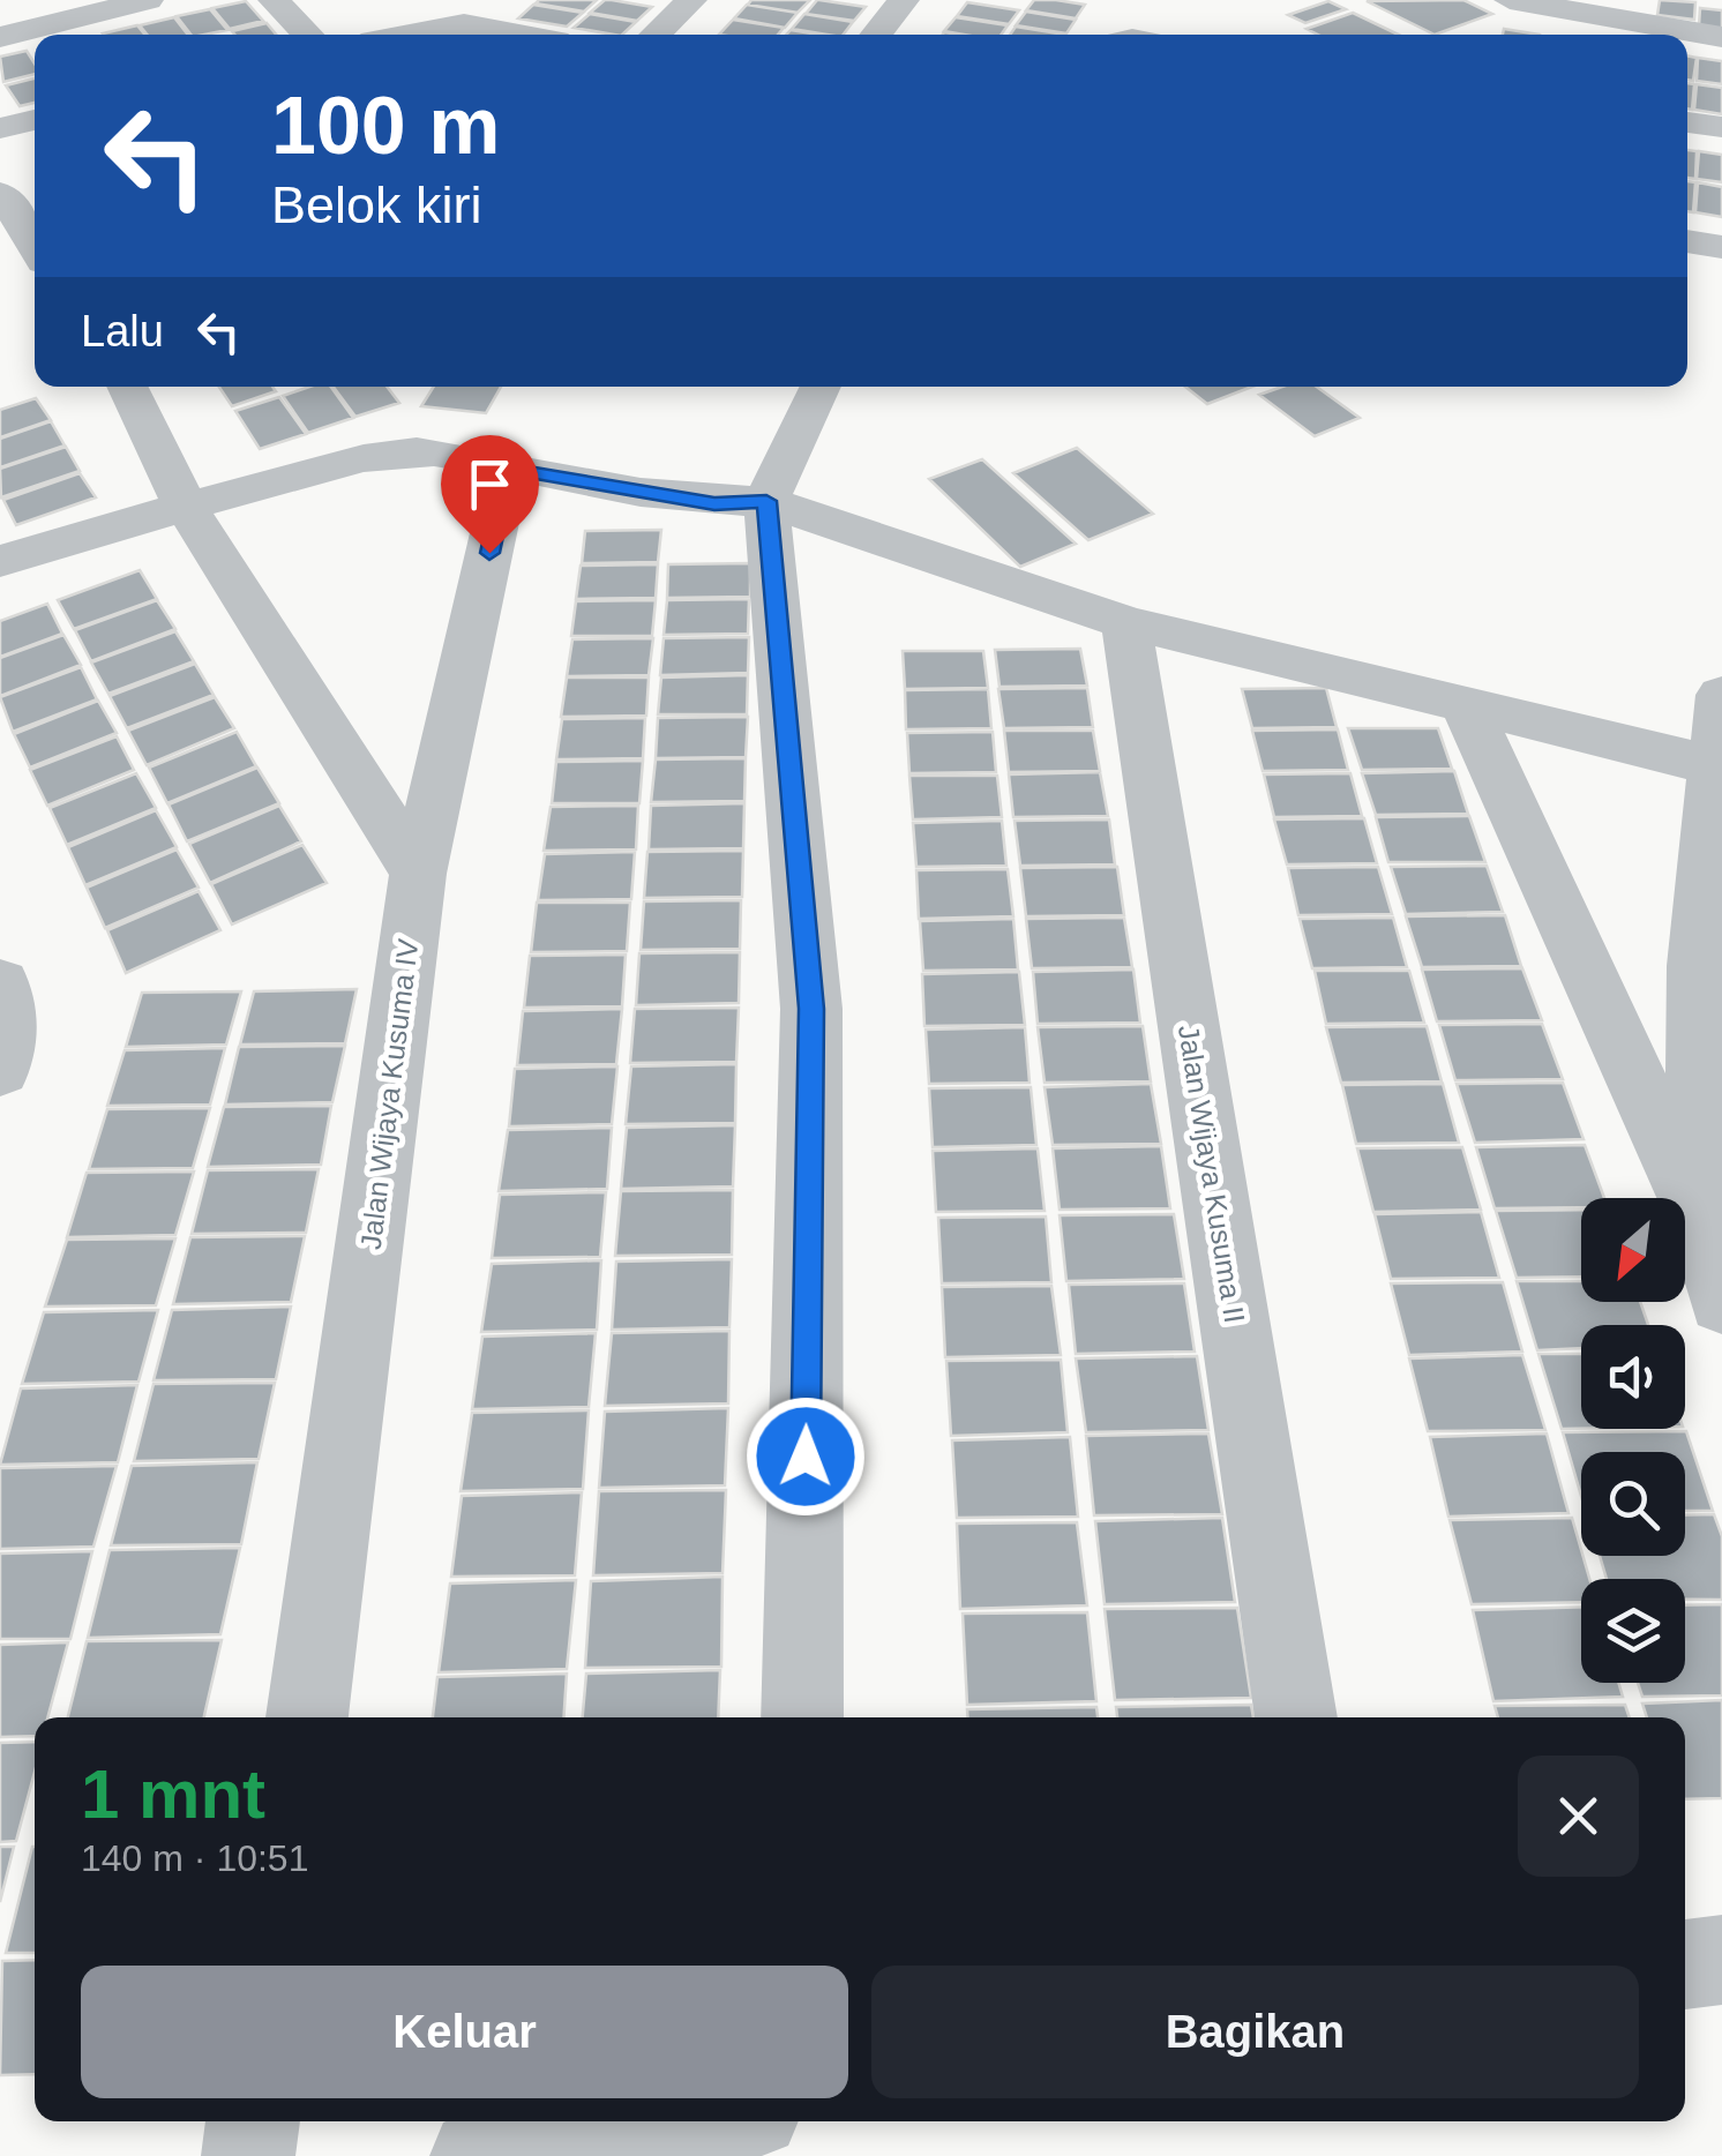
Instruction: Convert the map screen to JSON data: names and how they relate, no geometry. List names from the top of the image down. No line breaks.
{"streets":{"street":["Jalan Wijaya Kusuma IV","Jalan Wijaya Kusuma II"]},"north":"bottom left","page":{"turn":["100 m","Belok kiri"],"then":"Lalu","heading":["1 mnt","140 m · 10:51"],"buttons":["Keluar","Bagikan"]}}
